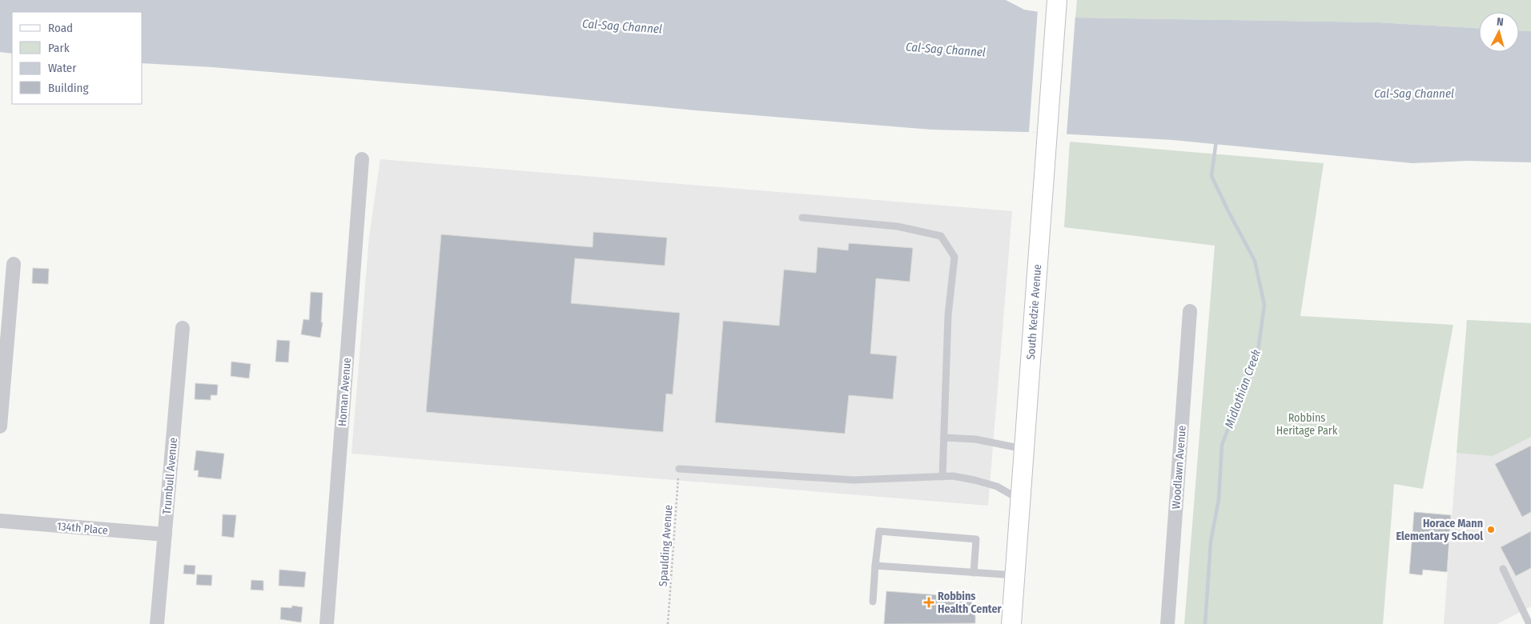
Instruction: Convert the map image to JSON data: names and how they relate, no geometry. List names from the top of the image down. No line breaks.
{"streets":{"main road":["South Kedzie Avenue"],"street":["Homan Avenue","Woodlawn Avenue","Trumbull Avenue","134th Place"],"path":["Spaulding Avenue"]},"crossings":[["Trumbull Avenue","134th Place"]],"water":["Cal-Sag Channel","Midlothian Creek"],"parks":["Robbins Heritage Park"],"places":{"other":["Horace Mann Elementary School"],"health":["Robbins Health Center"]},"legend":["Road","Park","Water","Building"],"north":"top"}
